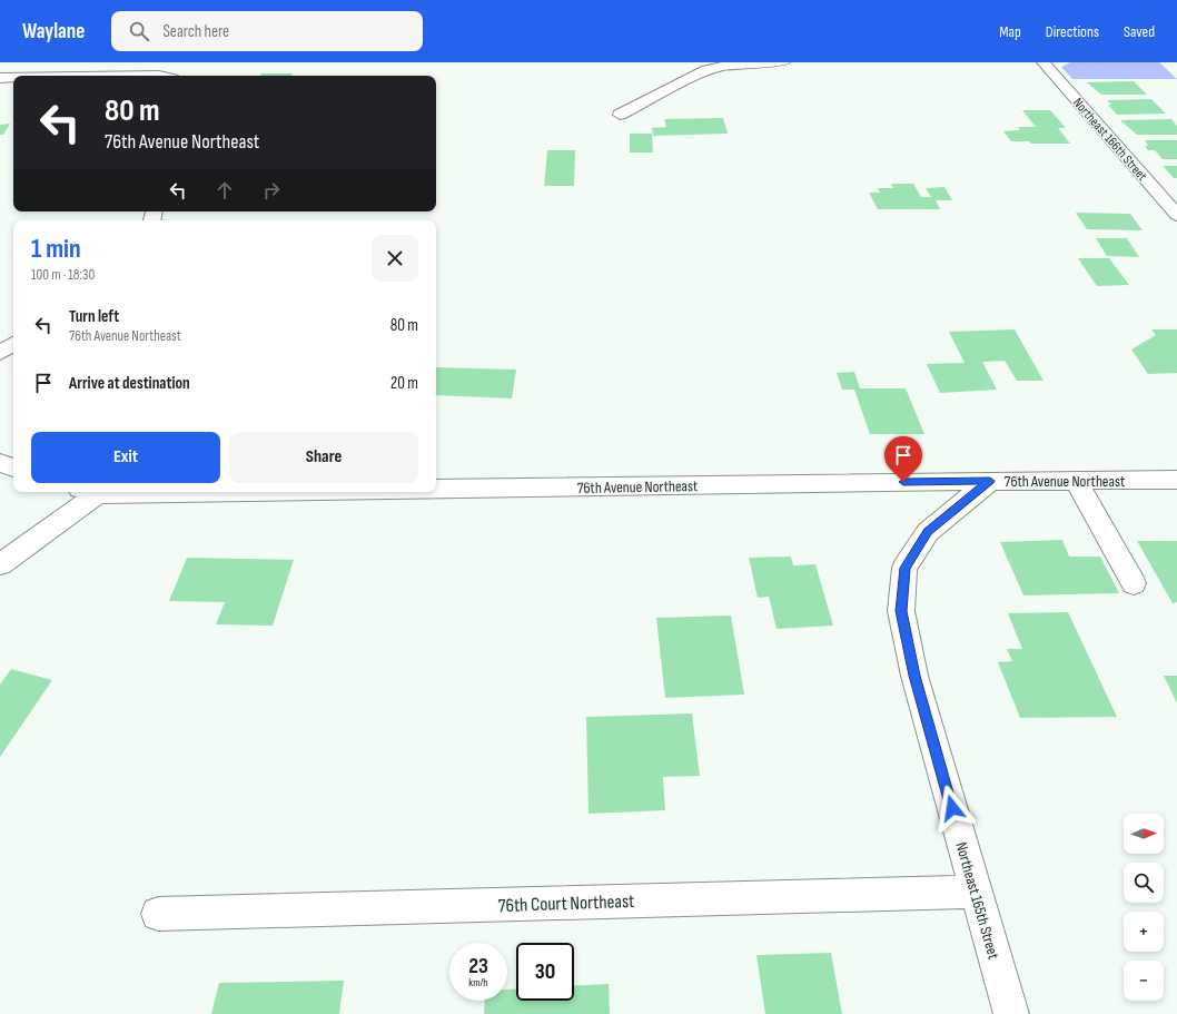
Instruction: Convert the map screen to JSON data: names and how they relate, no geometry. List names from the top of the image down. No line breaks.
{"streets":{"street":["Northeast 166th Street","76th Avenue Northeast","Northeast 165th Street","76th Court Northeast"]},"crossings":[["76th Avenue Northeast","Northeast 165th Street"],["Northeast 165th Street","76th Court Northeast"]],"north":"right","page":{"header":"Waylane","search":"Search here","nav":["Map","Directions","Saved"],"turn":["80 m","76th Avenue Northeast"],"heading":["1 min","100 m · 18:30"],"list":[{"name":"Turn left","note":"76th Avenue Northeast","value":"80 m"},{"name":"Arrive at destination","value":"20 m"}],"buttons":["Exit","Share"],"map_buttons":["+","−"],"speed":"23 km/h","limit":"30"}}
